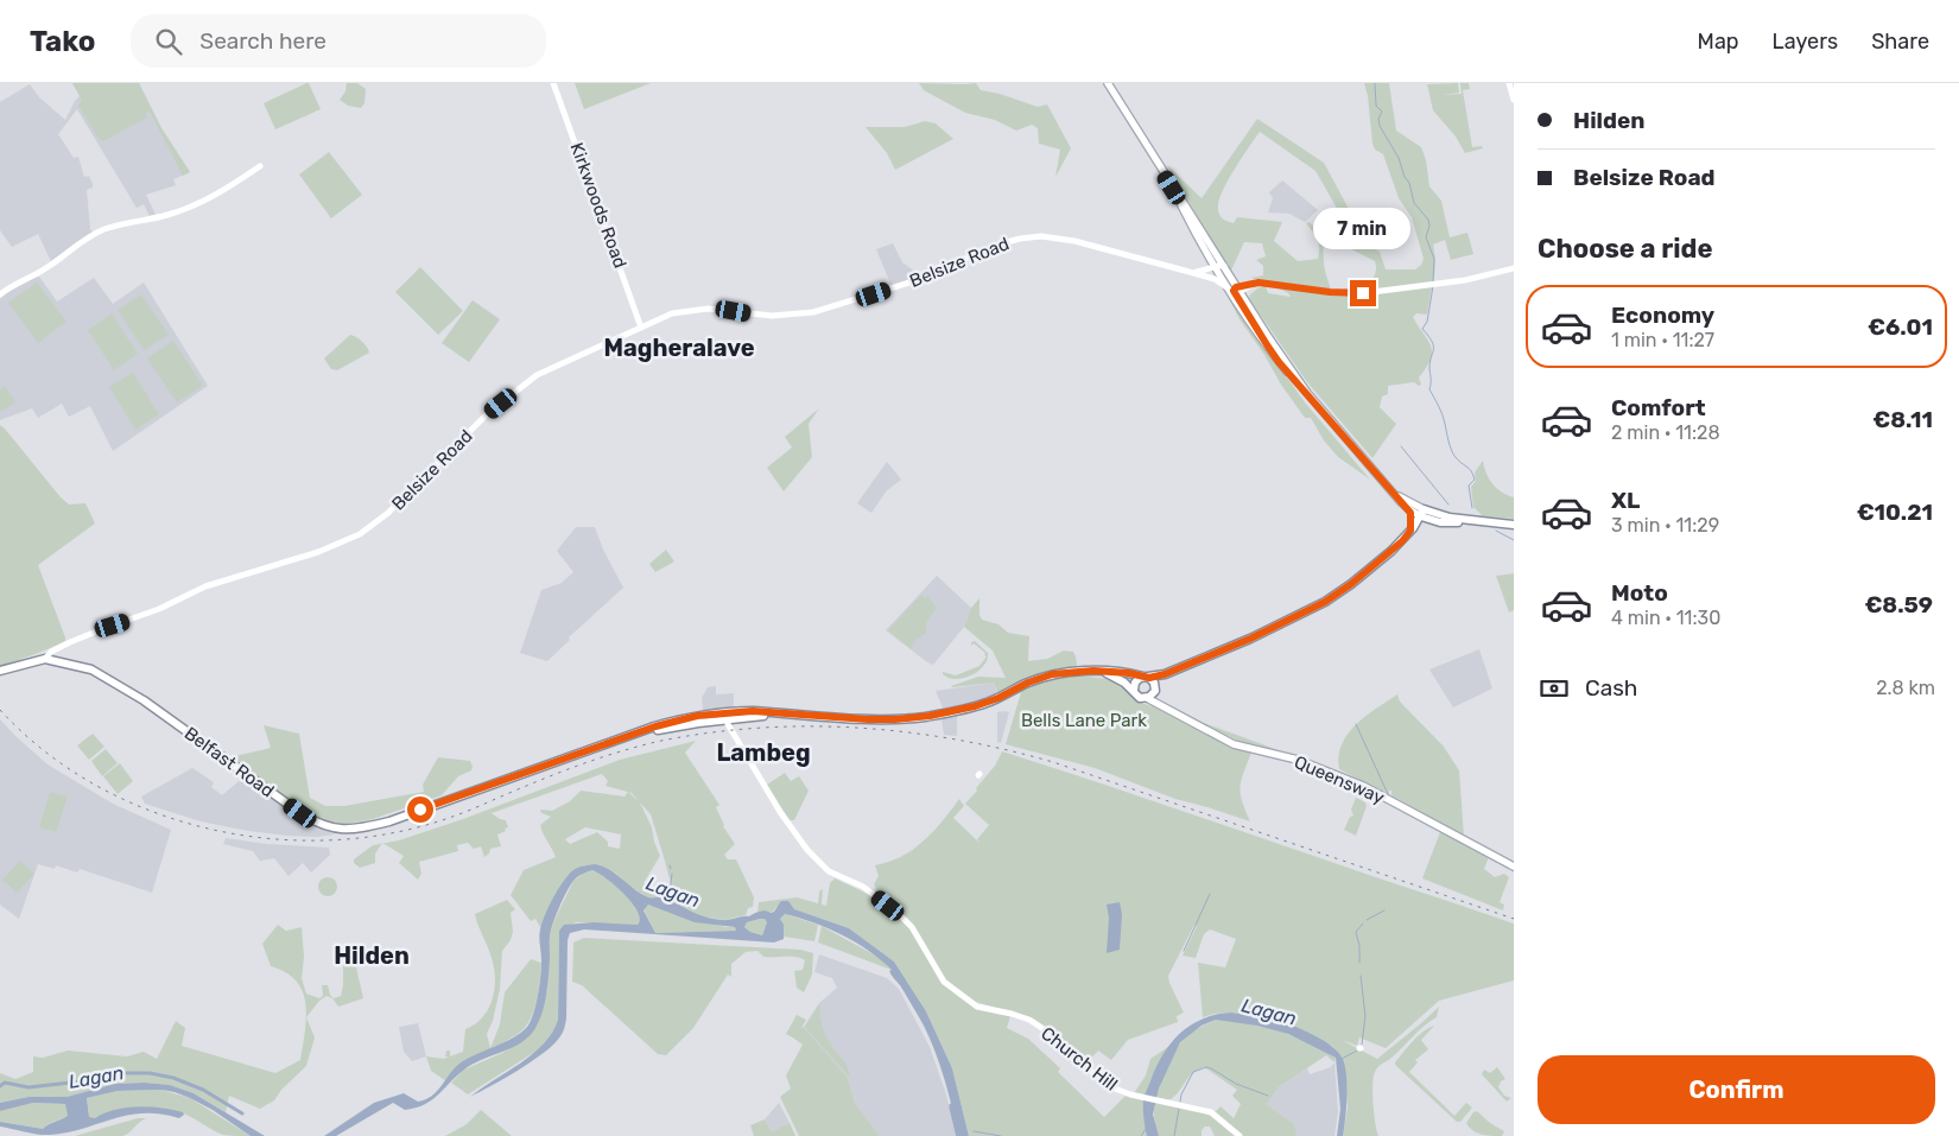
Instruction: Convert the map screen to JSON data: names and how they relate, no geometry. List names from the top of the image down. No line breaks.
{"streets":{"highway":["Belfast Road"],"main road":["Queensway"],"street":["Kirkwoods Road","Belsize Road","Church Hill"]},"crossings":[["Kirkwoods Road","Belsize Road"],["Belsize Road","Belfast Road"],["Belfast Road","Church Hill"]],"districts":["Magheralave","Lambeg","Hilden"],"water":["Lagan"],"parks":["Bells Lane Park"],"page":{"header":"Tako","search":"Search here","nav":["Map","Layers","Share"],"banner":["Hilden","Belsize Road"],"bubble":"7 min","heading":"Choose a ride","list":[{"name":"Economy","note":"1 min · 11:27","value":"€6.01"},{"name":"Comfort","note":"2 min · 11:28","value":"€8.11"},{"name":"XL","note":"3 min · 11:29","value":"€10.21"},{"name":"Moto","note":"4 min · 11:30","value":"€8.59"}],"pay":["Cash","2.8 km"],"buttons":"Confirm"}}
